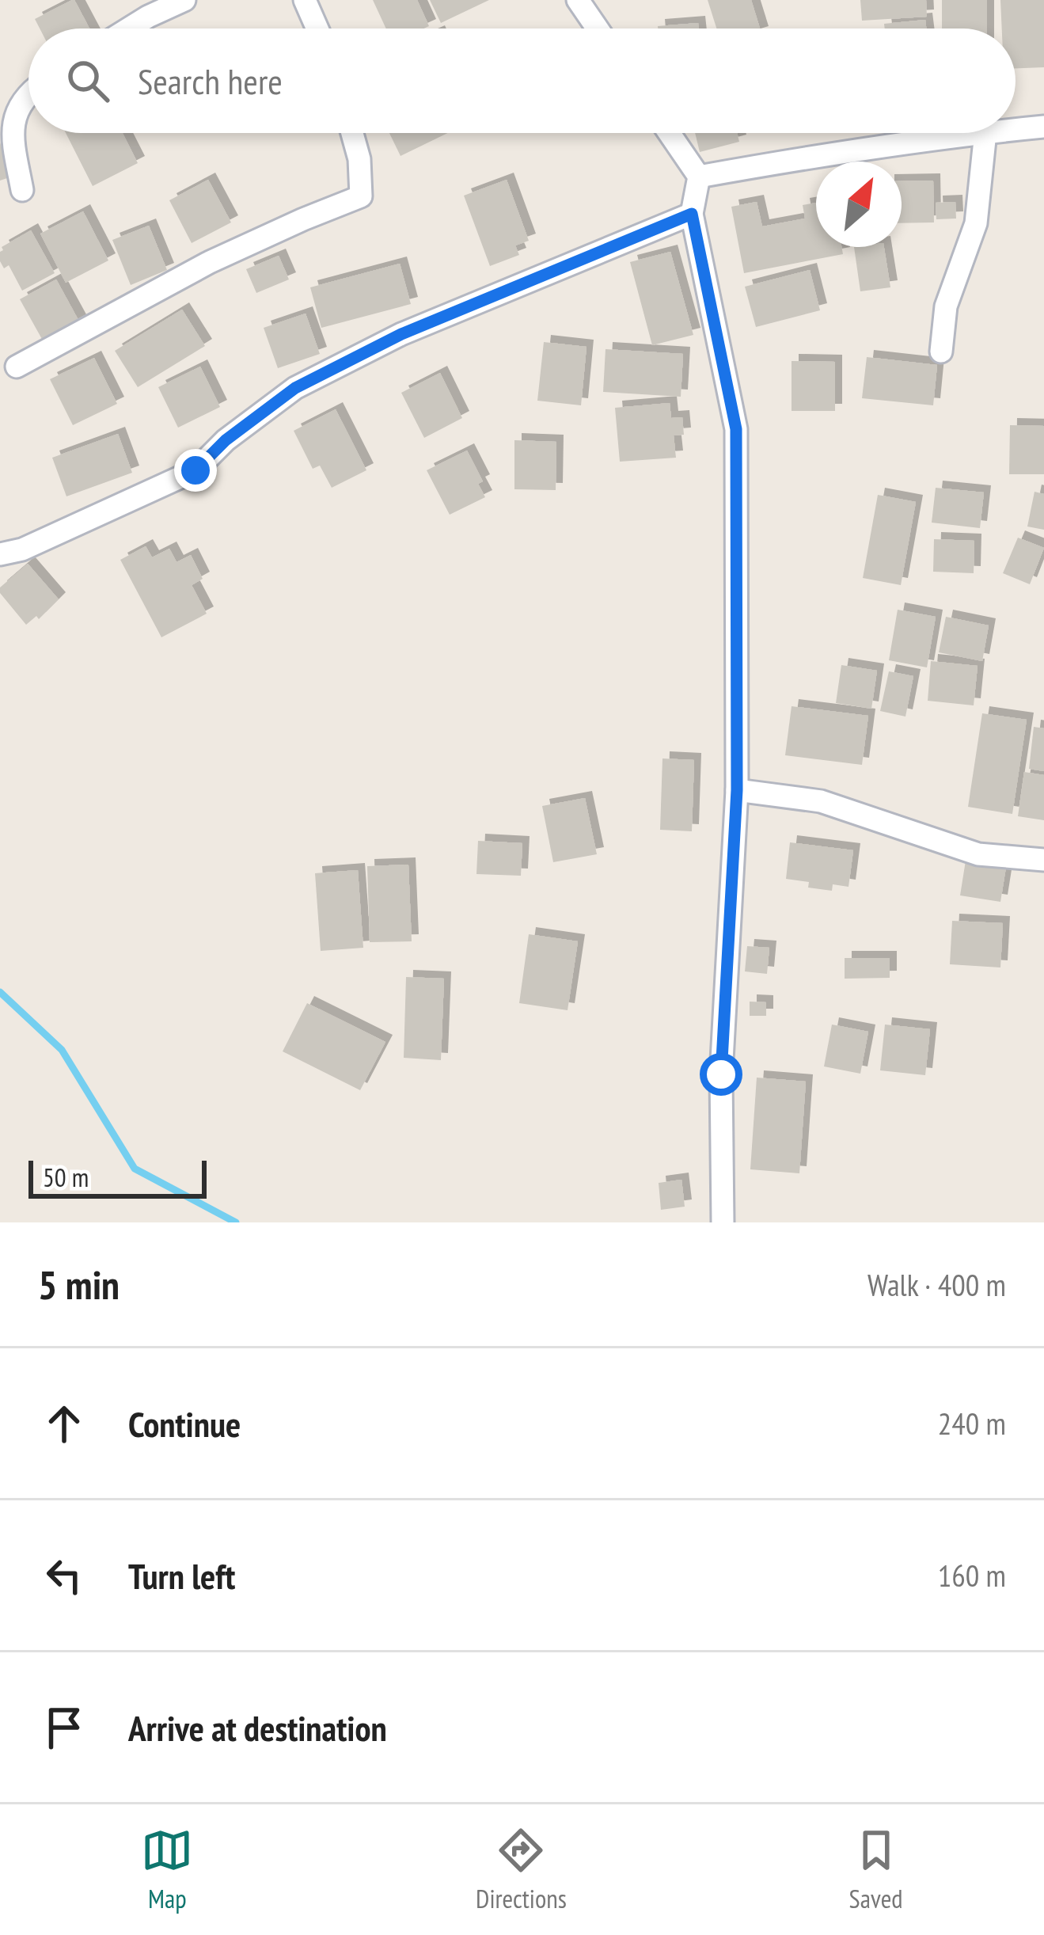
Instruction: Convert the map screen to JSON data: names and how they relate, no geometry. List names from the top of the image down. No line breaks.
{"scale_bar":"50 m","north":"top right","page":{"search":"Search here","scale":"50 m","heading":["5 min","Walk · 400 m"],"list":[["Continue","240 m"],["Turn left","160 m"],"Arrive at destination"],"nav":["Map","Directions","Saved"]}}
